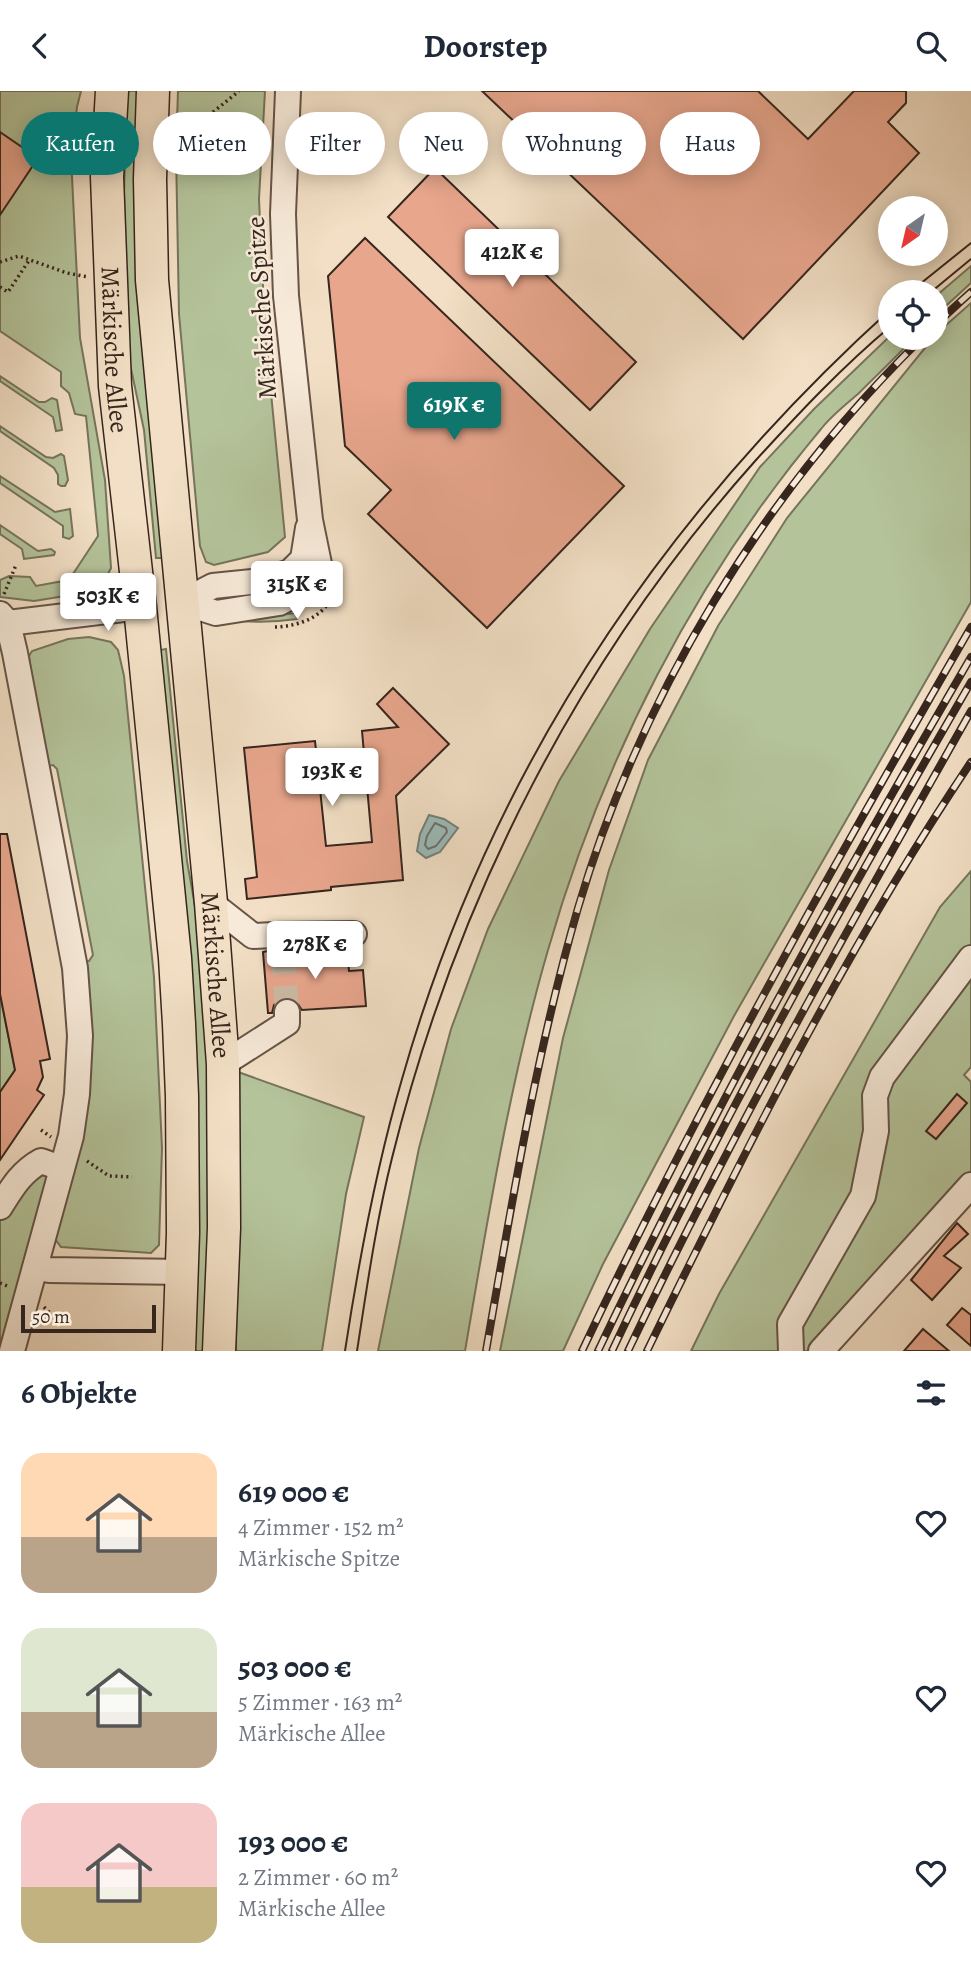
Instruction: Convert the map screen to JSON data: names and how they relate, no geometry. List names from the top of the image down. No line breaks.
{"streets":{"main road":["Märkische Allee"],"street":["Märkische Spitze"]},"crossings":[["Märkische Spitze","Märkische Allee"]],"scale_bar":"50 m","north":"bottom left","page":{"header":"Doorstep","chip":["Kaufen","Mieten","Filter","Neu","Wohnung","Haus"],"price":["412K €","619K €","315K €","503K €","193K €","278K €"],"scale":"50 m","heading":"6 Objekte","list":[{"name":"619 000 €","note":"4 Zimmer · 152 m² · Märkische Spitze"},{"name":"503 000 €","note":"5 Zimmer · 163 m² · Märkische Allee"},{"name":"193 000 €","note":"2 Zimmer · 60 m² · Märkische Allee"}]}}
